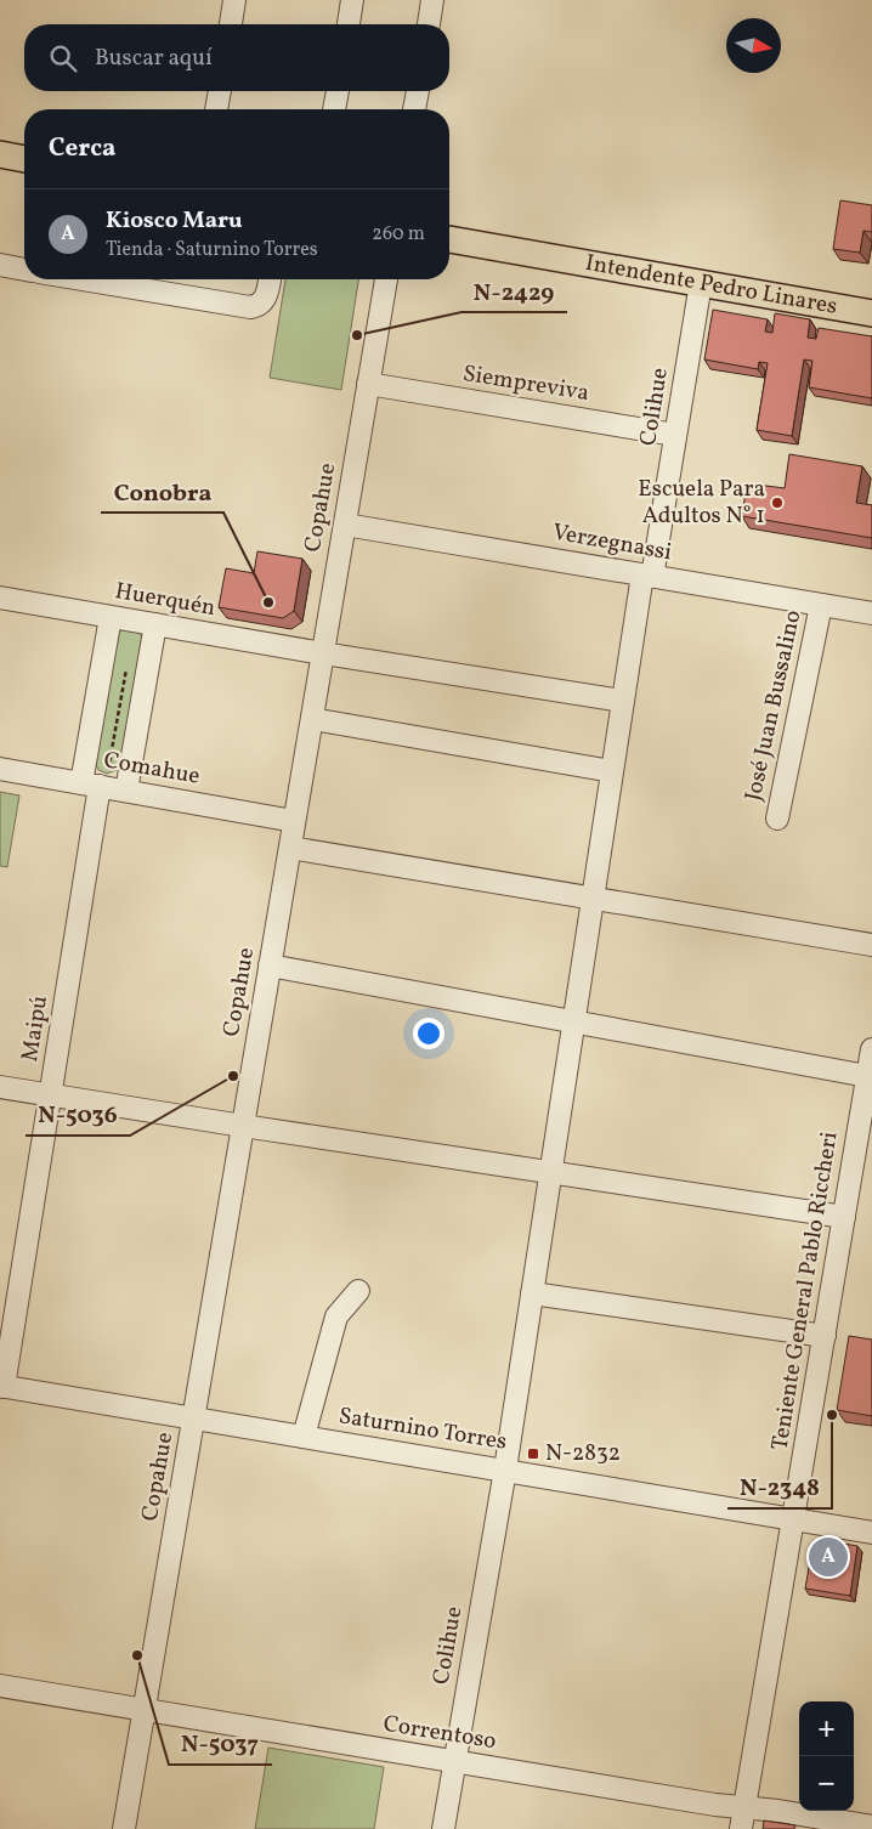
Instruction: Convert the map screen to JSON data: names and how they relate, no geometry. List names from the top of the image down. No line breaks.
{"streets":{"main road":["Intendente Pedro Linares"],"street":["Siempreviva","Colihue","Copahue","Verzegnassi","Huerquén","José Juan Bussalino","Comahue","Maipú","Teniente General Pablo Riccheri","Saturnino Torres","Correntoso"]},"crossings":[["Intendente Pedro Linares","Colihue"],["Siempreviva","Colihue"],["Siempreviva","Copahue"],["Colihue","Verzegnassi"],["Colihue","Huerquén"],["Colihue","Saturnino Torres"],["Colihue","Correntoso"],["Copahue","Verzegnassi"],["Copahue","Huerquén"],["Copahue","Comahue"],["Copahue","Saturnino Torres"],["Copahue","Correntoso"],["Verzegnassi","José Juan Bussalino"],["Huerquén","Maipú"],["Comahue","Maipú"],["Maipú","Saturnino Torres"],["Teniente General Pablo Riccheri","Saturnino Torres"],["Teniente General Pablo Riccheri","Correntoso"]],"places":{"other":["N-2429","Escuela Para Adultos N° 1","Conobra","N-5036","N-2348","N-5037"],"transit":["N-2832"]},"north":"right","page":{"search":"Buscar aquí","heading":"Cerca","list":[{"mark":"A","name":"Kiosco Maru","note":"Tienda · Saturnino Torres","value":"260 m"}],"pins":"A","map_buttons":["+","−"]}}
